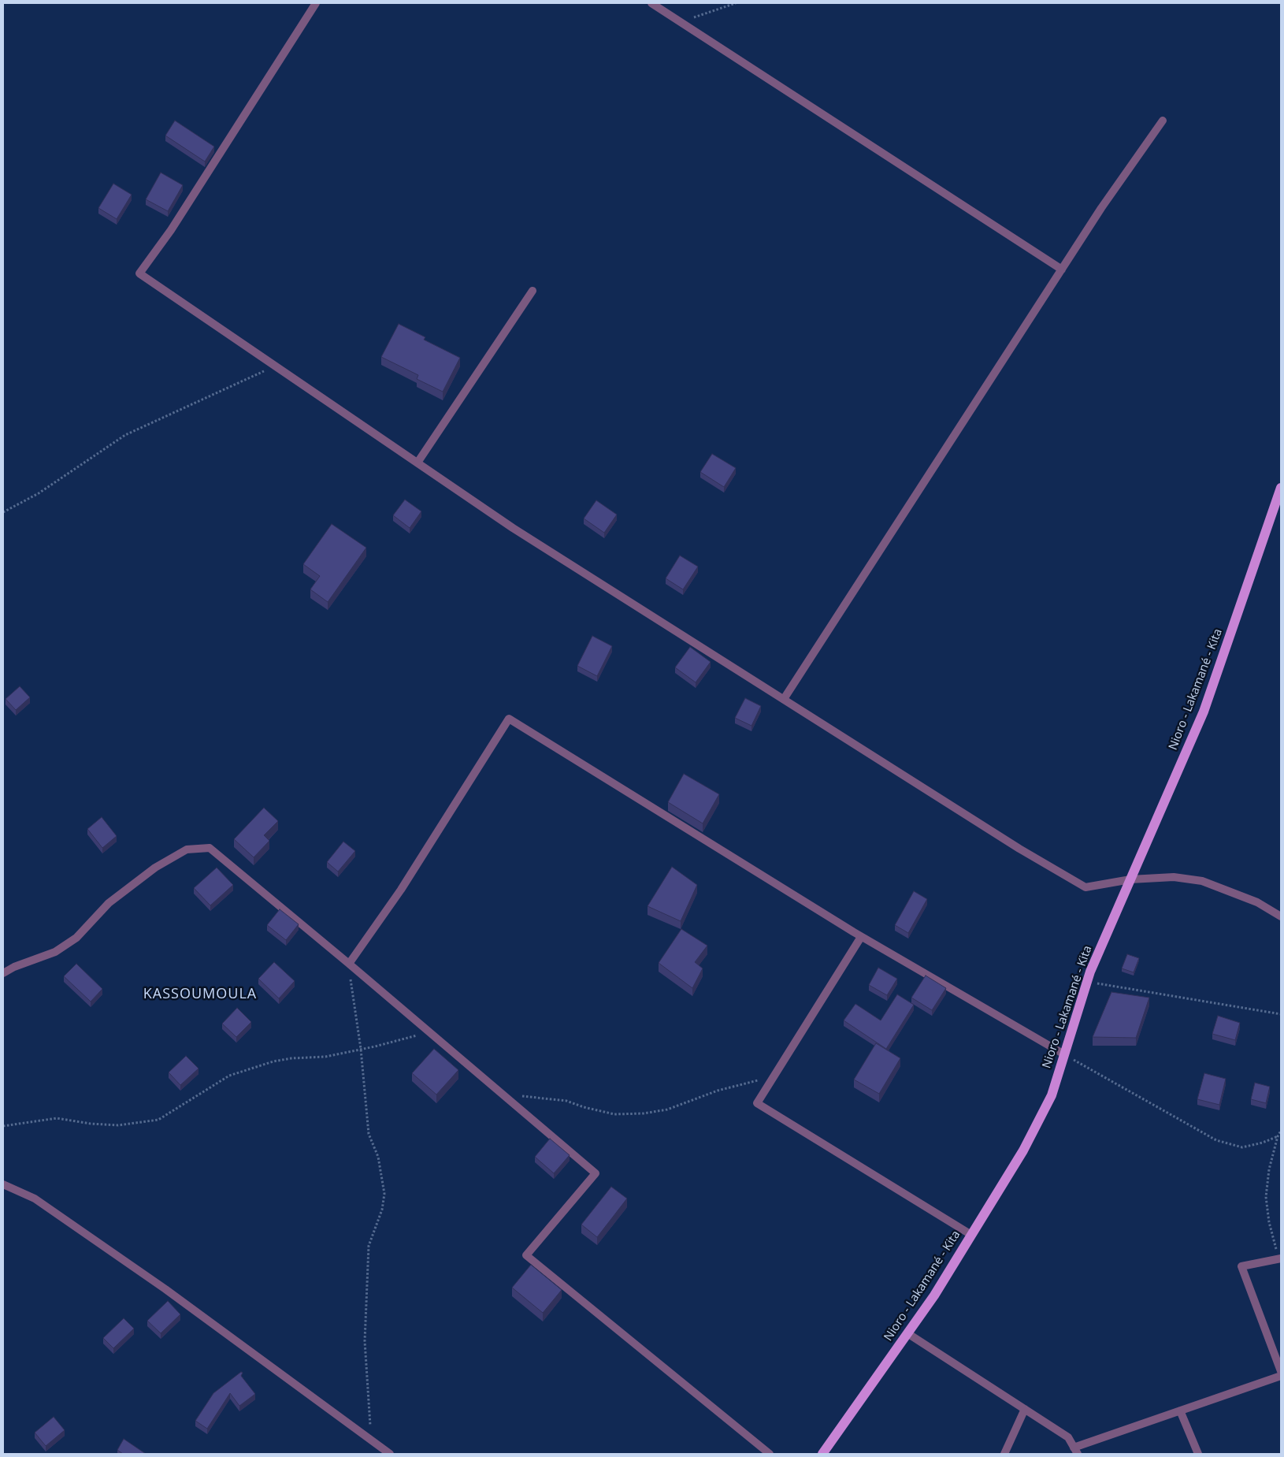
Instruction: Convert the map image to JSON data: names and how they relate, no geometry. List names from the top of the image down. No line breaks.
{"streets":{"main road":["Nioro - Lakamané - Kita"]},"districts":["KASSOUMOULA"]}
